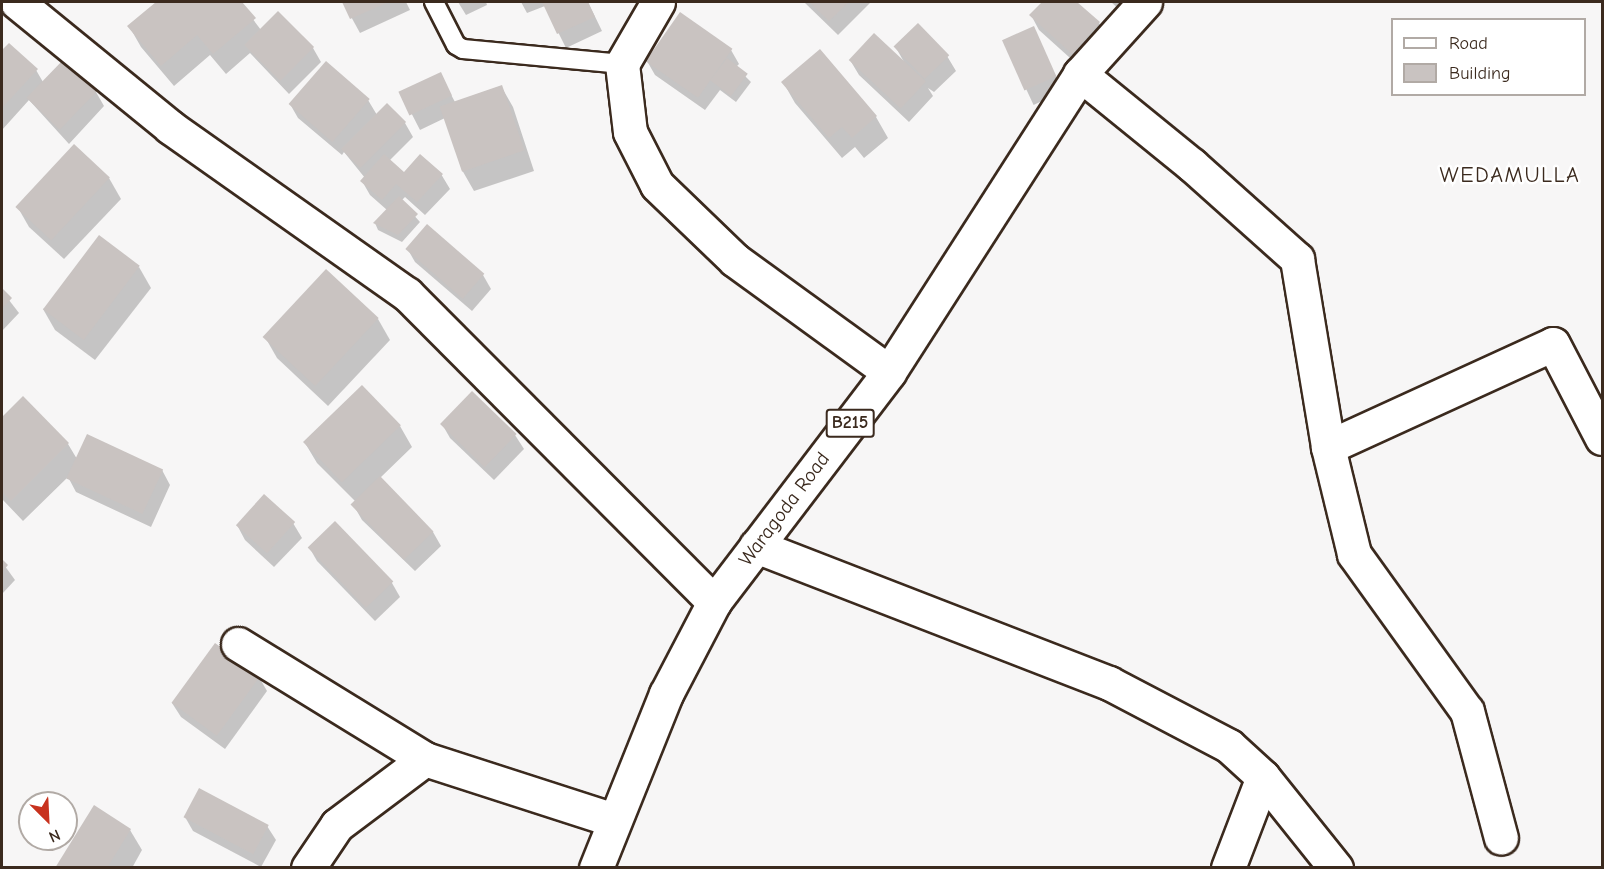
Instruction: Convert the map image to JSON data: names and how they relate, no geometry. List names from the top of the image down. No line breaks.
{"streets":{"street":["B215","Waragoda Road"]},"districts":["WEDAMULLA"],"legend":["Road","Building"],"north":"bottom right"}
